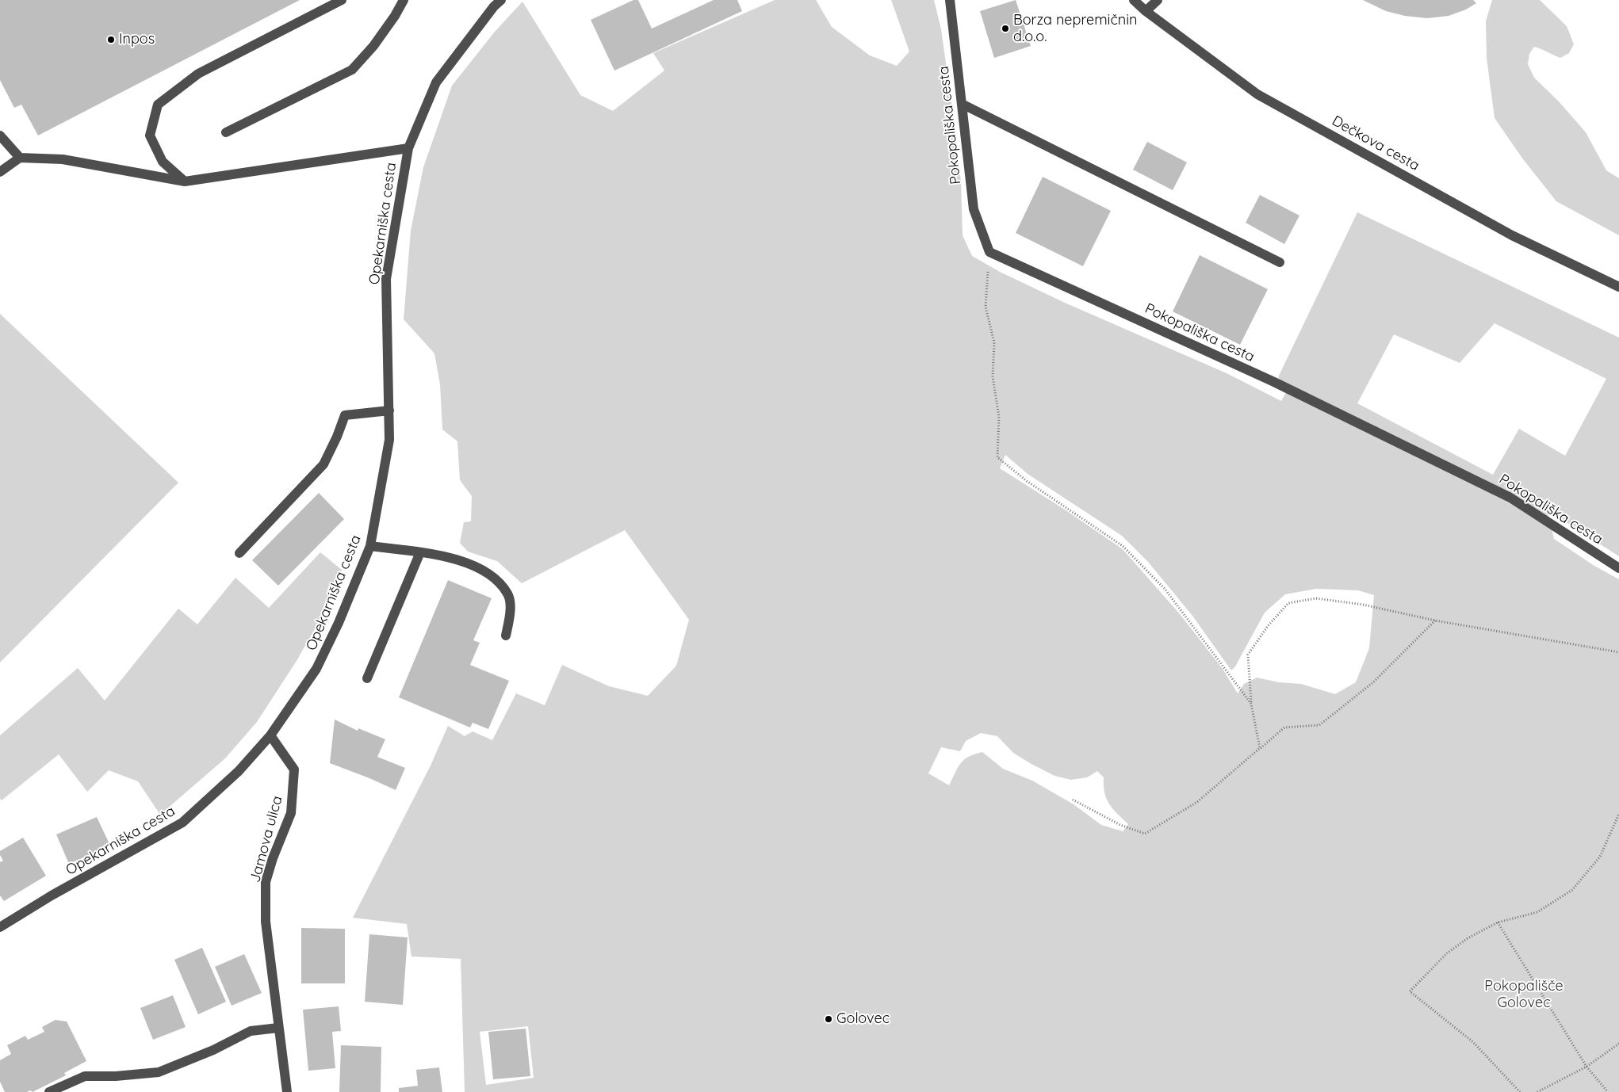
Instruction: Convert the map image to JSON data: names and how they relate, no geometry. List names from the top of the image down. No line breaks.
{"streets":{"street":["Pokopališka cesta","Dečkova cesta","Opekarniška cesta","Jamova ulica"]},"crossings":[["Opekarniška cesta","Jamova ulica"]],"parks":["Pokopališče Golovec"],"places":["Borza nepremičnin d.o.o.","Inpos","Golovec"]}
